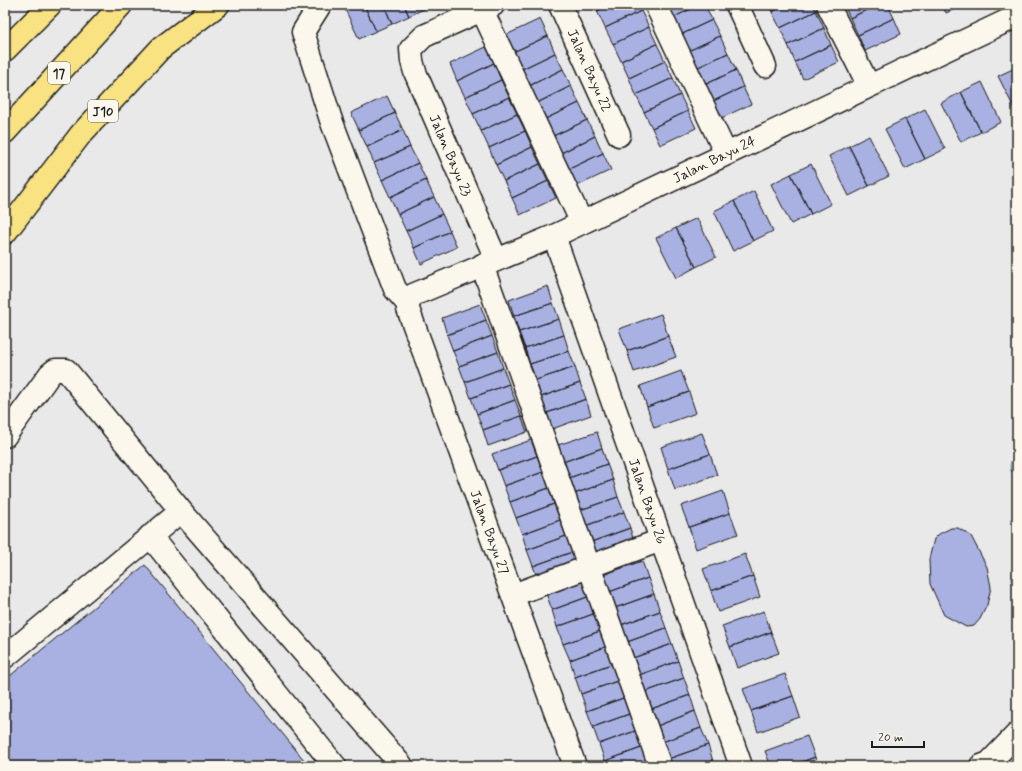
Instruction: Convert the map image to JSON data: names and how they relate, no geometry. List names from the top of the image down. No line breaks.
{"streets":{"main road":["17","J10"],"street":["Jalan Bayu 22","Jalan Bayu 23","Jalan Bayu 24","Jalan Bayu 26","Jalan Bayu 27"]},"crossings":[["Jalan Bayu 23","Jalan Bayu 24"],["Jalan Bayu 24","Jalan Bayu 26"],["Jalan Bayu 24","Jalan Bayu 27"]],"scale_bar":"20 m"}
